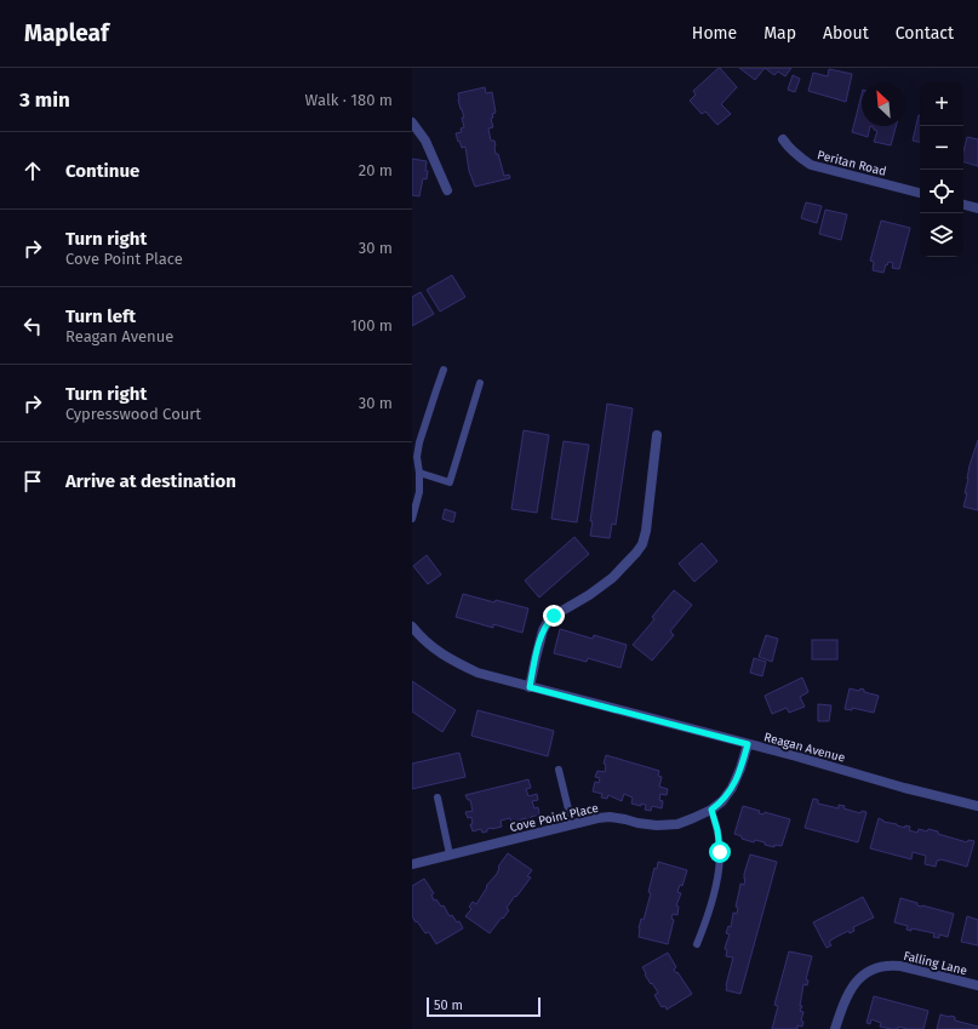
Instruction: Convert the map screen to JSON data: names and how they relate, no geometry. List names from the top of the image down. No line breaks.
{"streets":{"street":["Peritan Road","Reagan Avenue","Cove Point Place","Falling Lane"]},"crossings":[["Reagan Avenue","Cove Point Place"]],"scale_bar":"50 m","north":"top left","page":{"header":"Mapleaf","nav":["Home","Map","About","Contact"],"heading":["3 min","Walk · 180 m"],"map_buttons":["+","−"],"list":[["Continue","20 m"],["Turn right","Cove Point Place","30 m"],["Turn left","Reagan Avenue","100 m"],["Turn right","Cypresswood Court","30 m"],"Arrive at destination"],"scale":"50 m"}}
